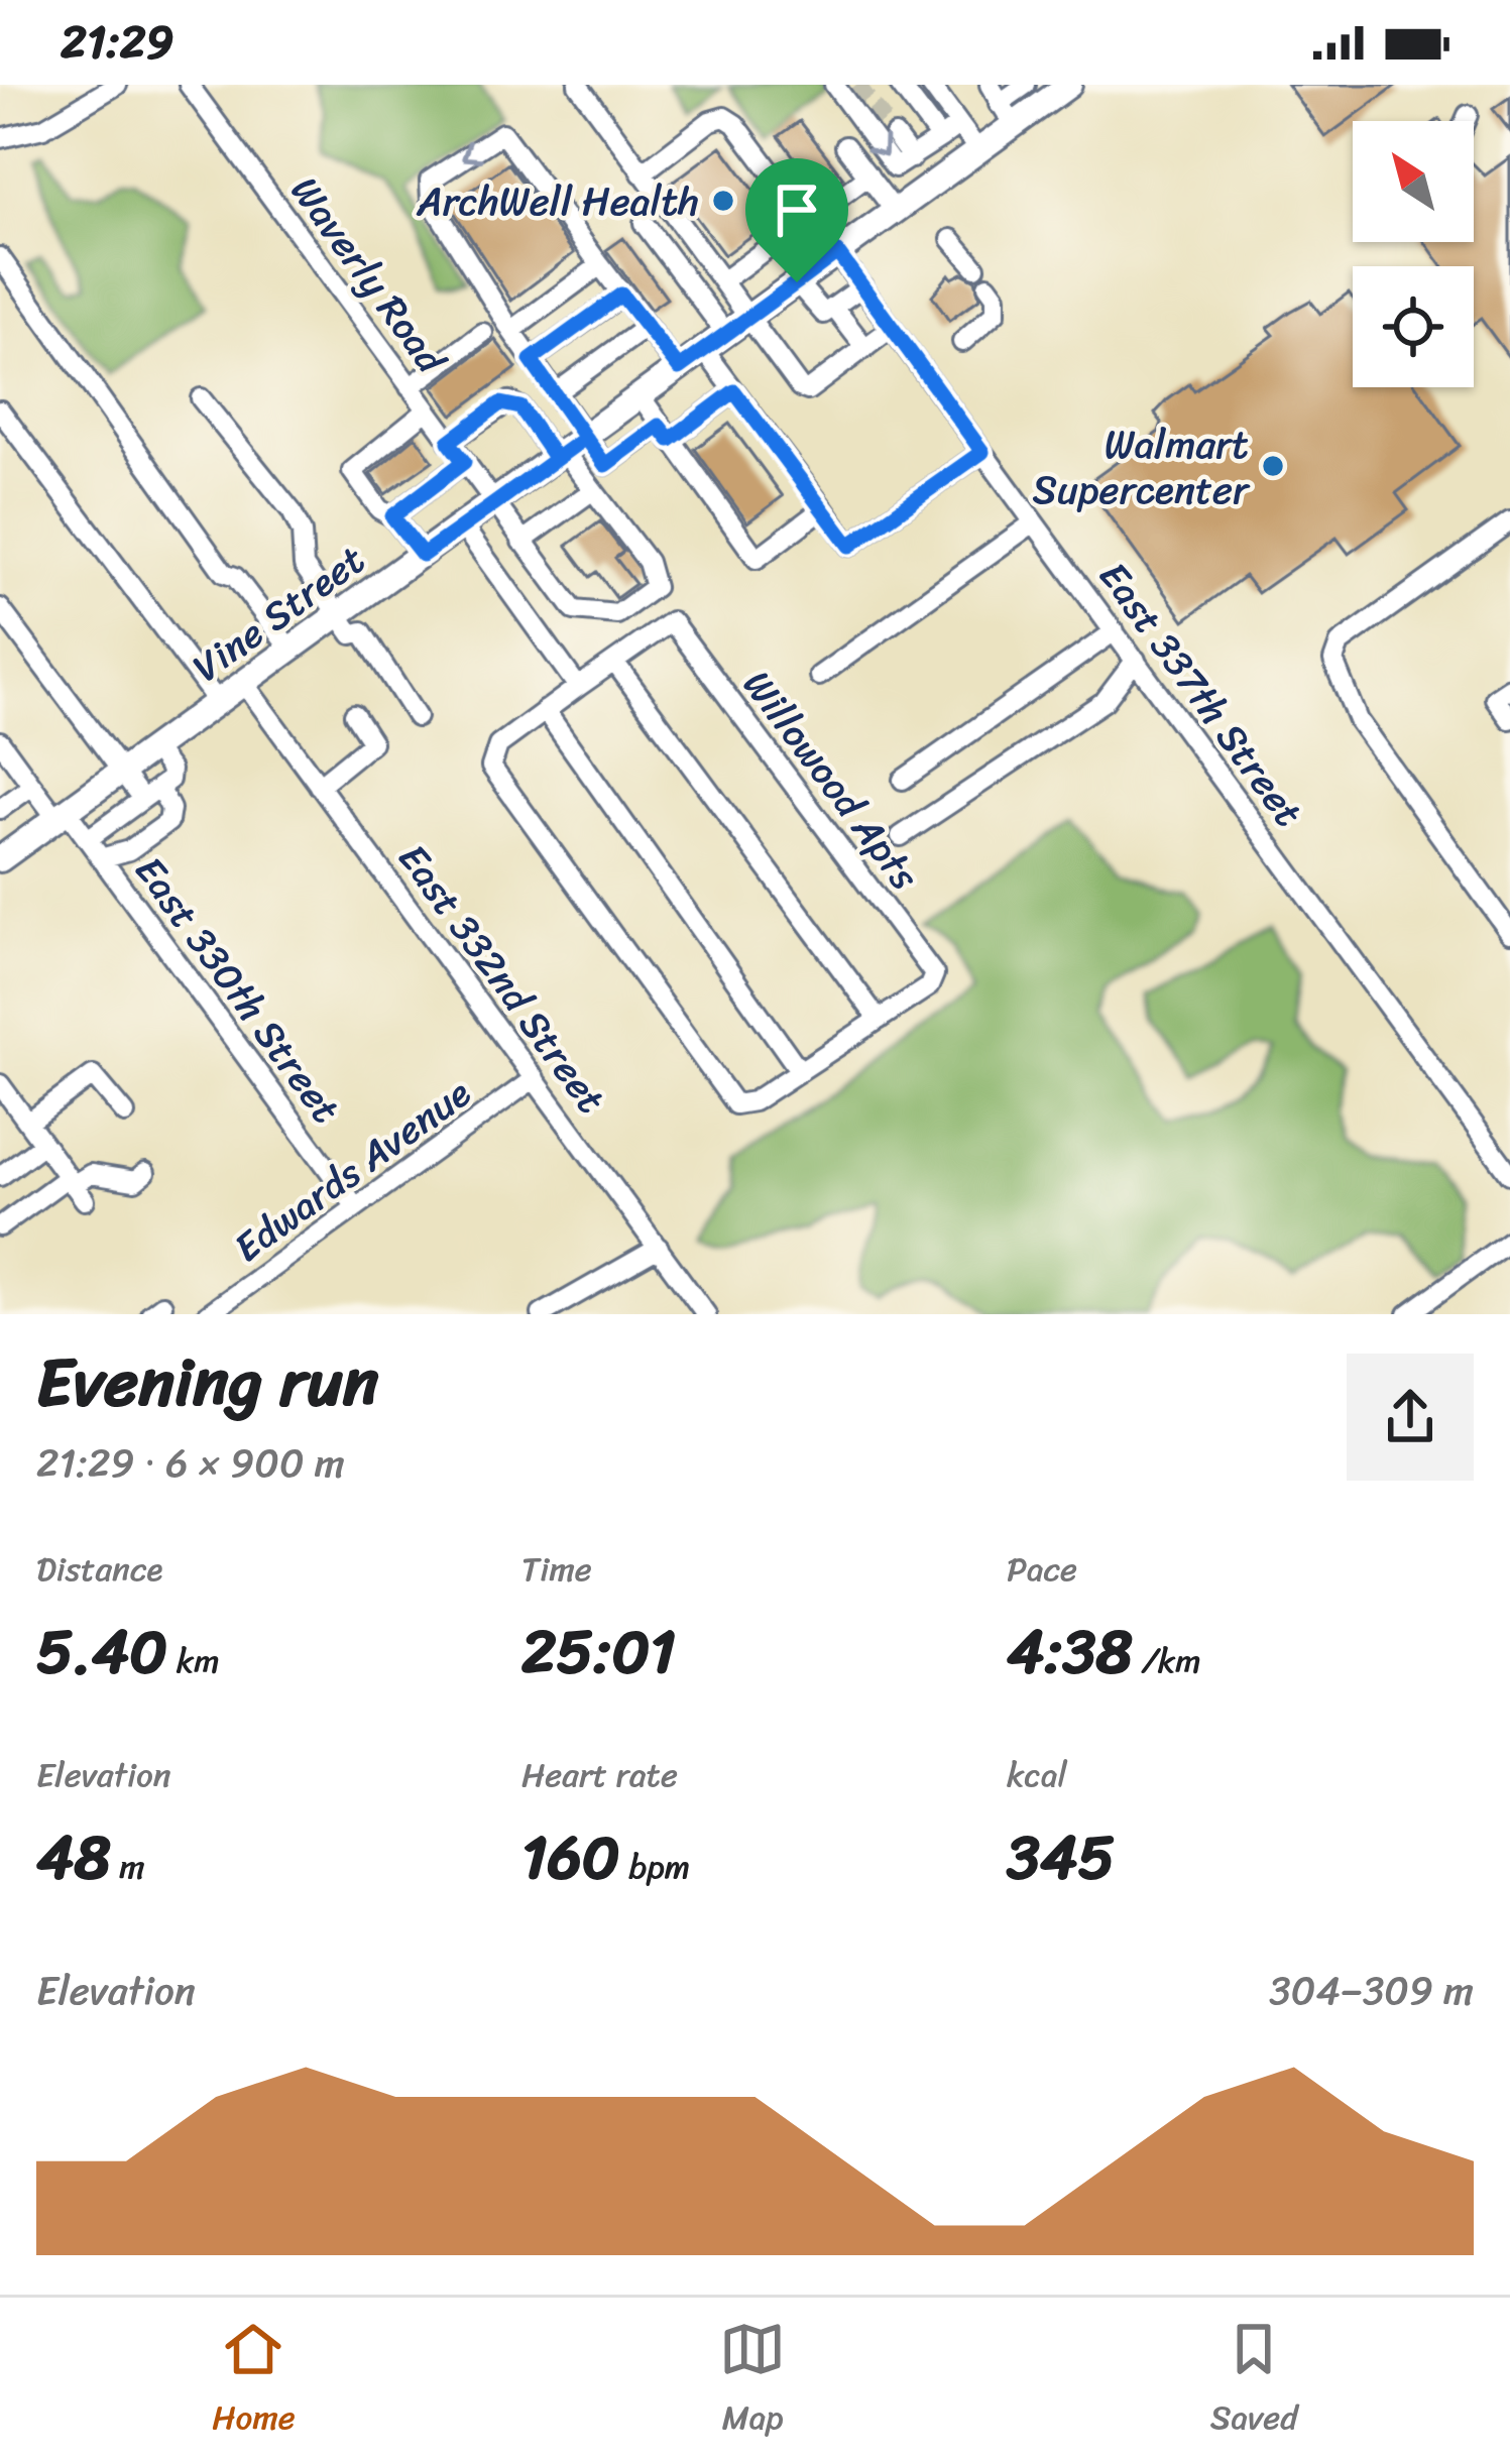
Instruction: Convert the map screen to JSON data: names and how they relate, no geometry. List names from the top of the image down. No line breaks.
{"streets":{"main road":["Vine Street"],"street":["Waverly Road","East 337th Street","Willowood Apts","East 332nd Street","East 330th Street","Edwards Avenue"]},"crossings":[["Waverly Road","Vine Street"],["Vine Street","East 337th Street"],["Vine Street","East 332nd Street"],["Vine Street","East 330th Street"],["East 332nd Street","Edwards Avenue"],["East 330th Street","Edwards Avenue"]],"places":["ArchWell Health","Walmart Supercenter"],"north":"top left","page":{"status":"21:29","heading":["Evening run","21:29 · 6 × 900 m"],"stats":[["Distance","5.40 km"],["Time","25:01"],["Pace","4:38 /km"],["Elevation","48 m"],["Heart rate","160 bpm"],["kcal","345"]],"chart":["Elevation","304–309 m"],"tabs":["Home","Map","Saved"]}}
